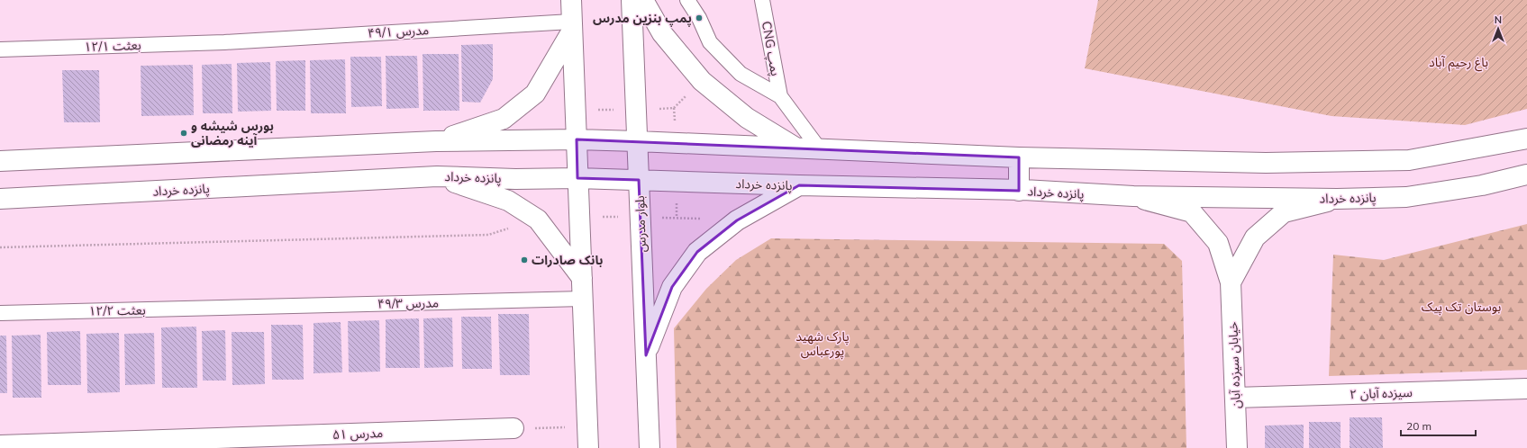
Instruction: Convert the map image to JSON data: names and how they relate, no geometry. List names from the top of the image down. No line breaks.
{"streets":{"main road":["پانزده خرداد","بلوار مدرس","خیابان سیزده آبان","سیزده آبان ۲","مدرس ۵۱"],"lane":["مدرس ۴۹/۱","بعثت ۱۲/۱","CNG پمپ","مدرس ۴۹/۳","بعثت ۱۲/۲"]},"crossings":[["مدرس ۴۹/۱","بعثت ۱۲/۱"],["پانزده خرداد","بلوار مدرس"],["پانزده خرداد","خیابان سیزده آبان"],["مدرس ۴۹/۳","بعثت ۱۲/۲"],["خیابان سیزده آبان","سیزده آبان ۲"]],"parks":["باغ رحیم آباد","بوستان تک پیک","پارک شهید پورعباس"],"places":["پمپ بنزین مدرس","بورس شیشه و آینه رمضانی","بانک صادرات"],"scale_bar":"20 m","north":"top"}
